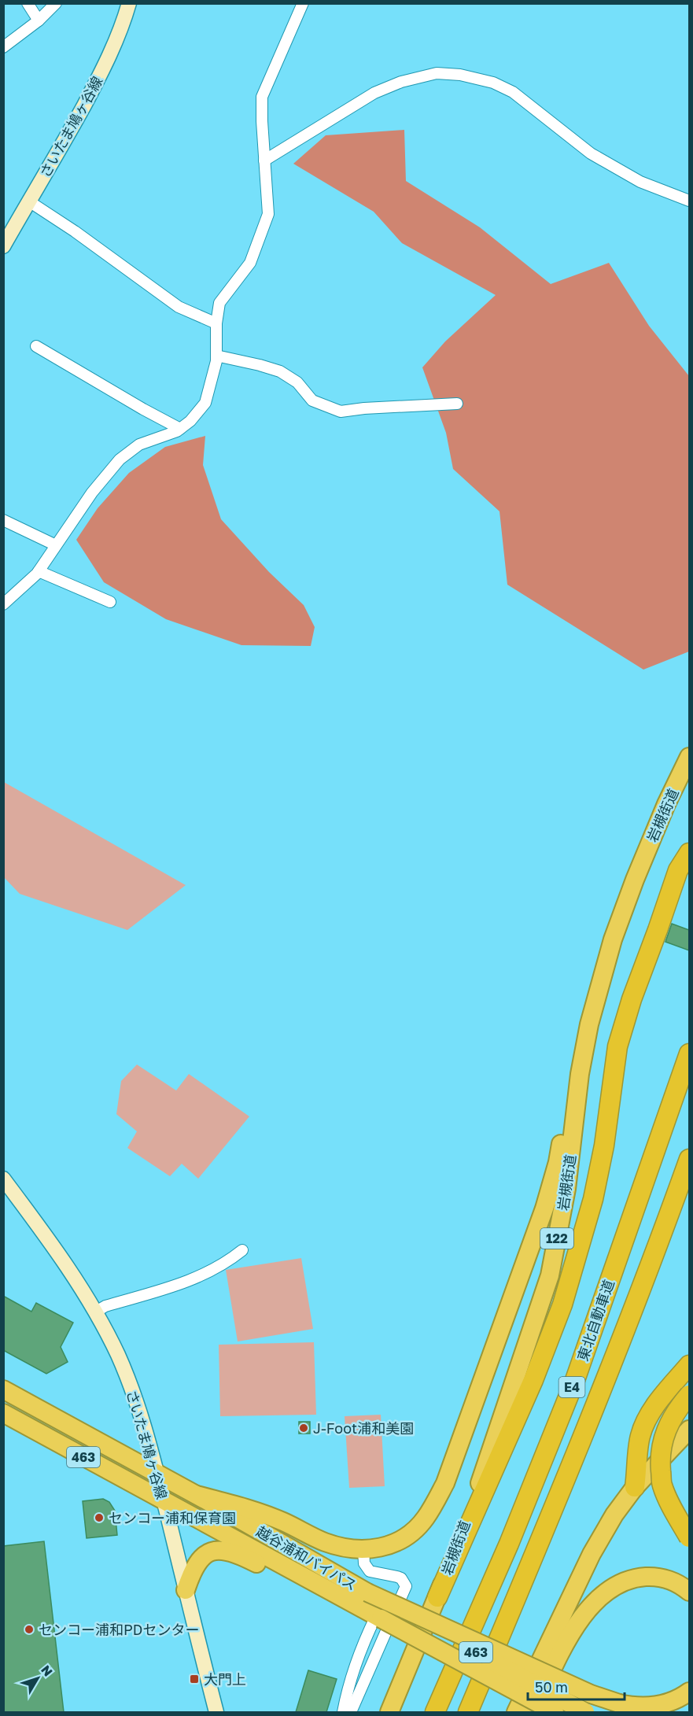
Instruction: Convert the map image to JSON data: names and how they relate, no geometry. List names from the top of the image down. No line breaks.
{"streets":{"highway":["岩槻街道","122","東北自動車道","E4","463","越谷浦和バイパス"],"main road":["さいたま鳩ヶ谷線"]},"crossings":[["さいたま鳩ヶ谷線","越谷浦和バイパス"]],"places":{"other":["J-Foot浦和美園","センコー浦和保育園","センコー浦和PDセンター"],"transit":["大門上"]},"scale_bar":"50 m","north":"top right"}
